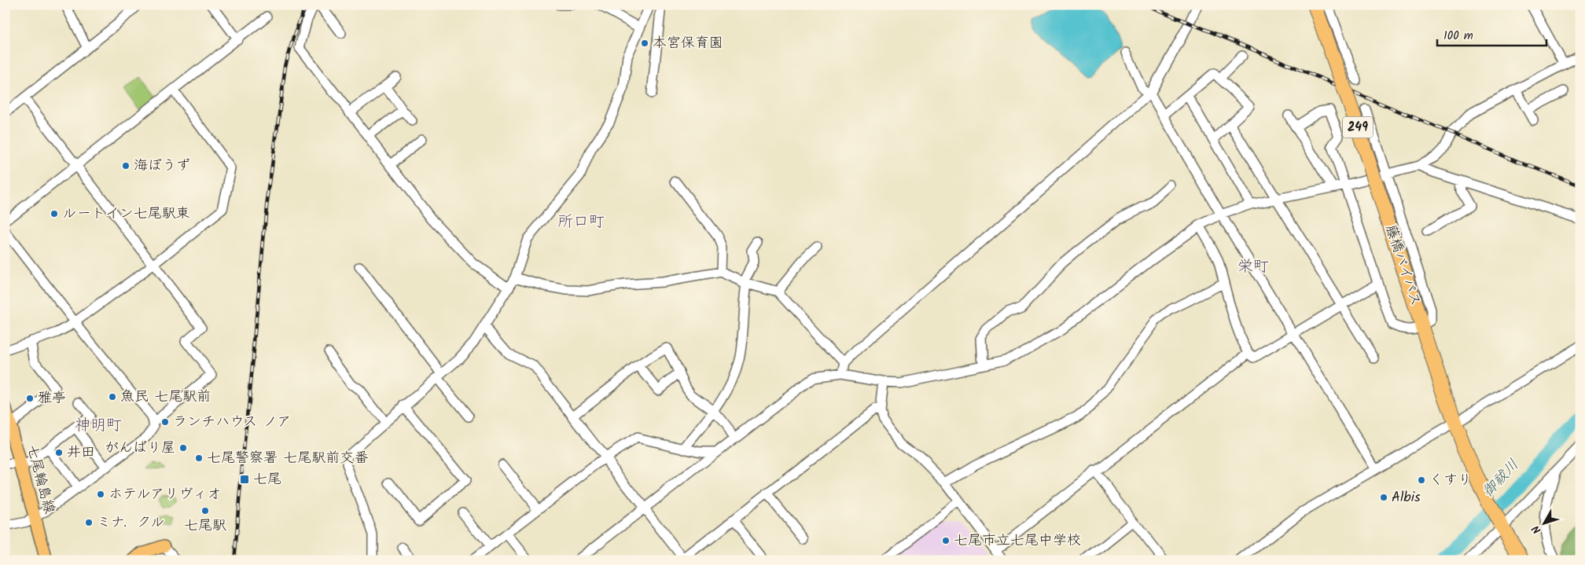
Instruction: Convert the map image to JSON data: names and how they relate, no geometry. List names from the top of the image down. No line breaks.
{"streets":{"highway":["249","藤橋バイパス"],"main road":["七尾輪島線"]},"districts":["所口町","栄町","神明町"],"water":["御祓川"],"places":{"other":["本宮保育園","海ぼうず","ルートイン七尾駅東","魚民 七尾駅前","雅亭","ランチハウス ノア","がんばり屋","井田","七尾警察署 七尾駅前交番","くすり","ホテルアリヴィオ","Albis","七尾駅","ミナ．クル","七尾市立七尾中学校"],"transit":["七尾"]},"scale_bar":"100 m","north":"bottom left"}
